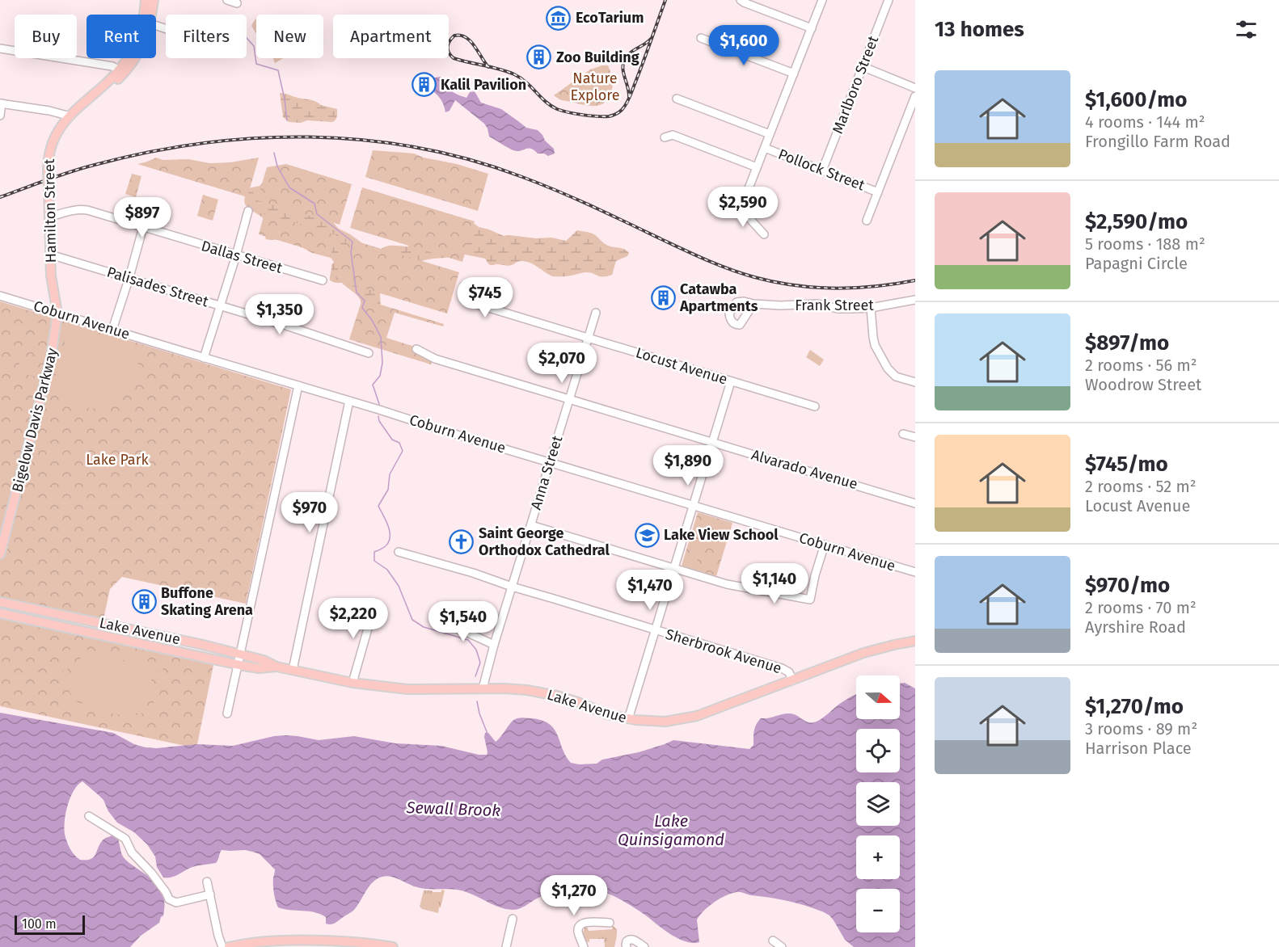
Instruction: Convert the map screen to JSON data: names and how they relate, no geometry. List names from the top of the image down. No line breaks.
{"streets":{"main road":["Hamilton Street","Bigelow Davis Parkway","Lake Avenue"],"street":["Marlboro Street","Pollock Street","Dallas Street","Palisades Street","Frank Street","Coburn Avenue","Locust Avenue","Alvarado Avenue","Anna Street","Sherbrook Avenue"]},"crossings":[["Marlboro Street","Pollock Street"],["Hamilton Street","Dallas Street"],["Hamilton Street","Palisades Street"],["Hamilton Street","Coburn Avenue"],["Hamilton Street","Bigelow Davis Parkway"],["Coburn Avenue","Bigelow Davis Parkway"],["Coburn Avenue","Anna Street"],["Locust Avenue","Anna Street"],["Alvarado Avenue","Anna Street"],["Anna Street","Lake Avenue"],["Anna Street","Sherbrook Avenue"],["Lake Avenue","Sherbrook Avenue"]],"water":["Sewall Brook","Lake Quinsigamond"],"parks":["Nature Explore","Lake Park"],"places":{"museum":["EcoTarium"],"building":["Zoo Building","Kalil Pavilion","Catawba Apartments","Buffone Skating Arena"],"school or university":["Lake View School"],"church":["Saint George Orthodox Cathedral"]},"scale_bar":"100 m","north":"right","page":{"heading":"13 homes","chip":["Buy","Rent","Filters","New","Apartment"],"price":["$1,600","$2,590","$897","$745","$1,350","$2,070","$1,890","$970","$1,140","$1,470","$2,220","$1,540","$1,270"],"list":[{"name":"$1,600/mo","note":"4 rooms · 144 m² · Frongillo Farm Road"},{"name":"$2,590/mo","note":"5 rooms · 188 m² · Papagni Circle"},{"name":"$897/mo","note":"2 rooms · 56 m² · Woodrow Street"},{"name":"$745/mo","note":"2 rooms · 52 m² · Locust Avenue"},{"name":"$970/mo","note":"2 rooms · 70 m² · Ayrshire Road"},{"name":"$1,270/mo","note":"3 rooms · 89 m² · Harrison Place"}],"map_buttons":["+","−"],"scale":"100 m"}}
